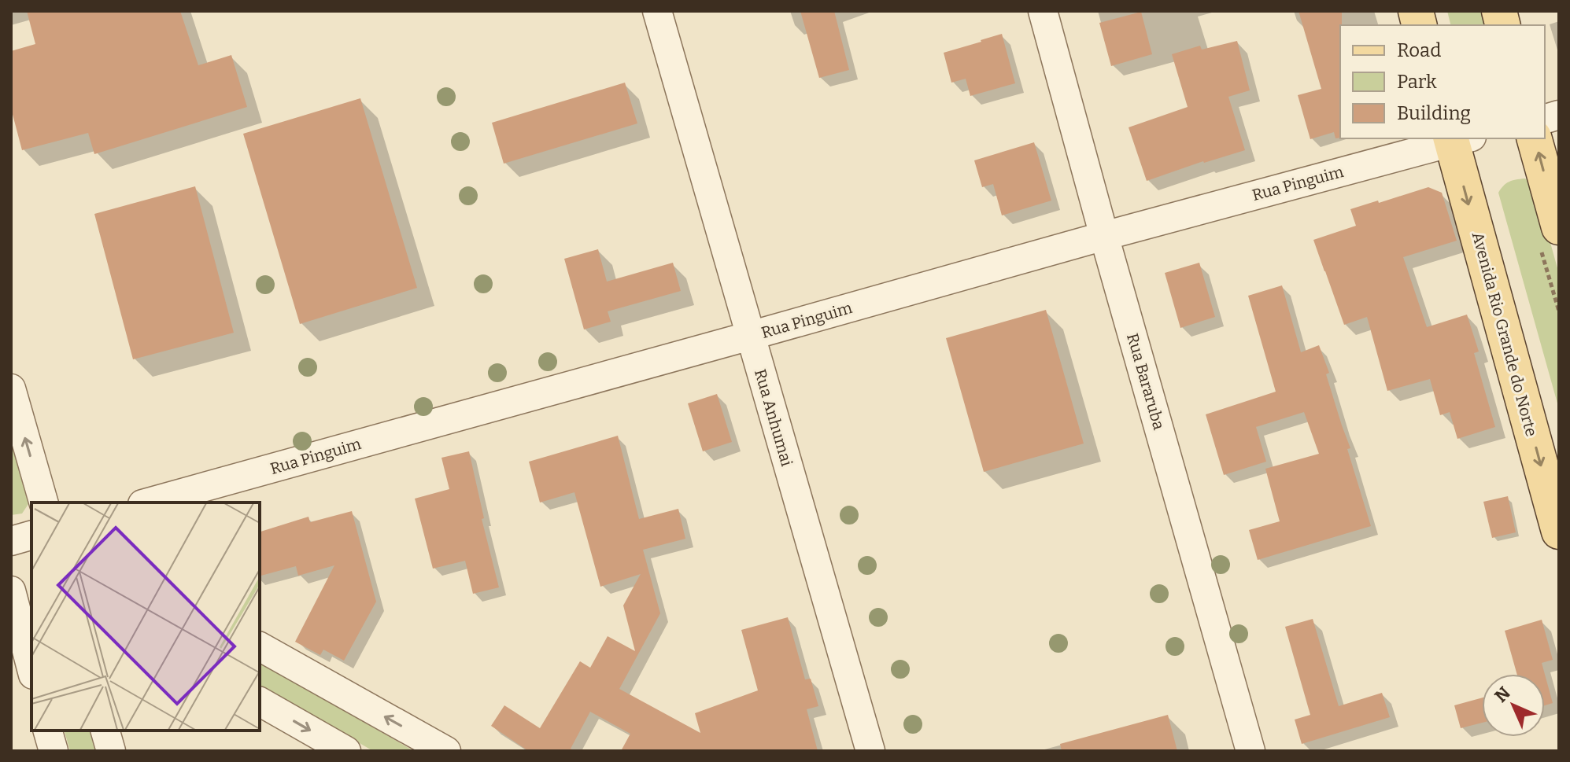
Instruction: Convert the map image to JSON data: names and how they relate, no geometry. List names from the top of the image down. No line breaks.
{"streets":{"main road":["Avenida Rio Grande do Norte"],"street":["Rua Pinguim","Rua Bararuba","Rua Anhumai"]},"crossings":[["Rua Pinguim","Avenida Rio Grande do Norte"],["Rua Pinguim","Rua Bararuba"],["Rua Pinguim","Rua Anhumai"]],"one_way":["Avenida Rio Grande do Norte"],"legend":["Road","Park","Building"],"north":"top left"}
